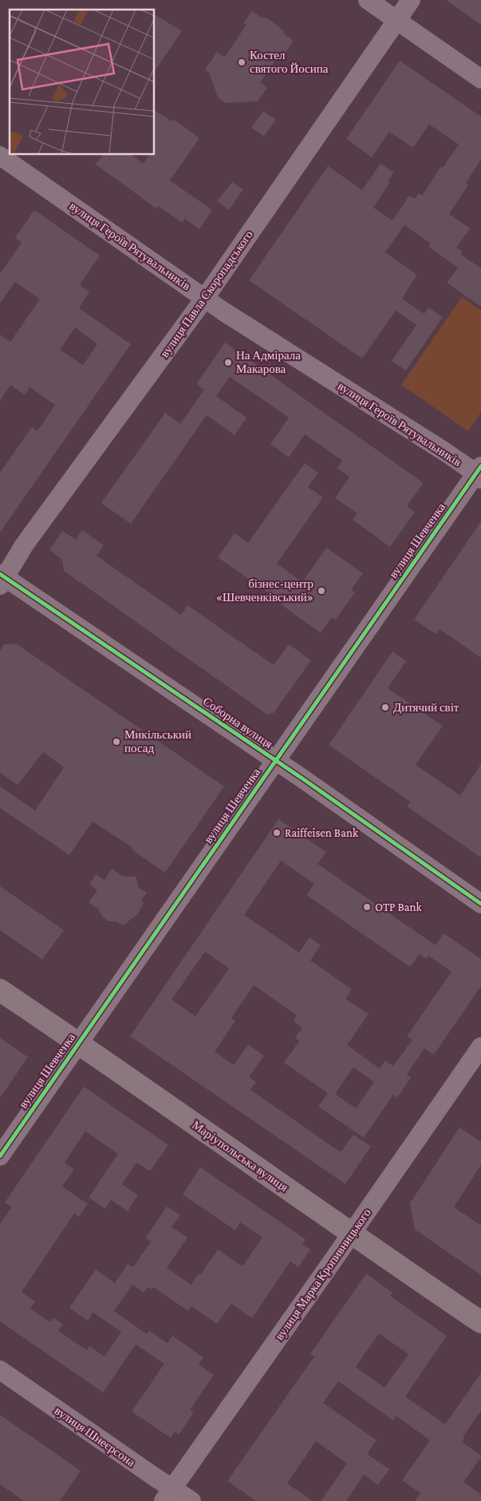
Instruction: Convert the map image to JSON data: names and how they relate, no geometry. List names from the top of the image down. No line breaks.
{"streets":{"street":["вулиця Героїв Рятувальників","вулиця Павла Скоропадського","вулиця Шевченка","Соборна вулиця","Маріупольська вулиця","вулиця Марка Кропивницького","вулиця Шнеєрсона"]},"crossings":[["вулиця Героїв Рятувальників","вулиця Павла Скоропадського"],["вулиця Героїв Рятувальників","вулиця Шевченка"],["вулиця Павла Скоропадського","Соборна вулиця"],["вулиця Шевченка","Соборна вулиця"],["вулиця Шевченка","Маріупольська вулиця"],["Маріупольська вулиця","вулиця Марка Кропивницького"],["вулиця Марка Кропивницького","вулиця Шнеєрсона"]],"places":["Костел святого Йосипа","На Адмірала Макарова","бізнес-центр «Шевченківський»","Дитячий світ","Микільський посад","Raiffeisen Bank","OTP Bank"]}
